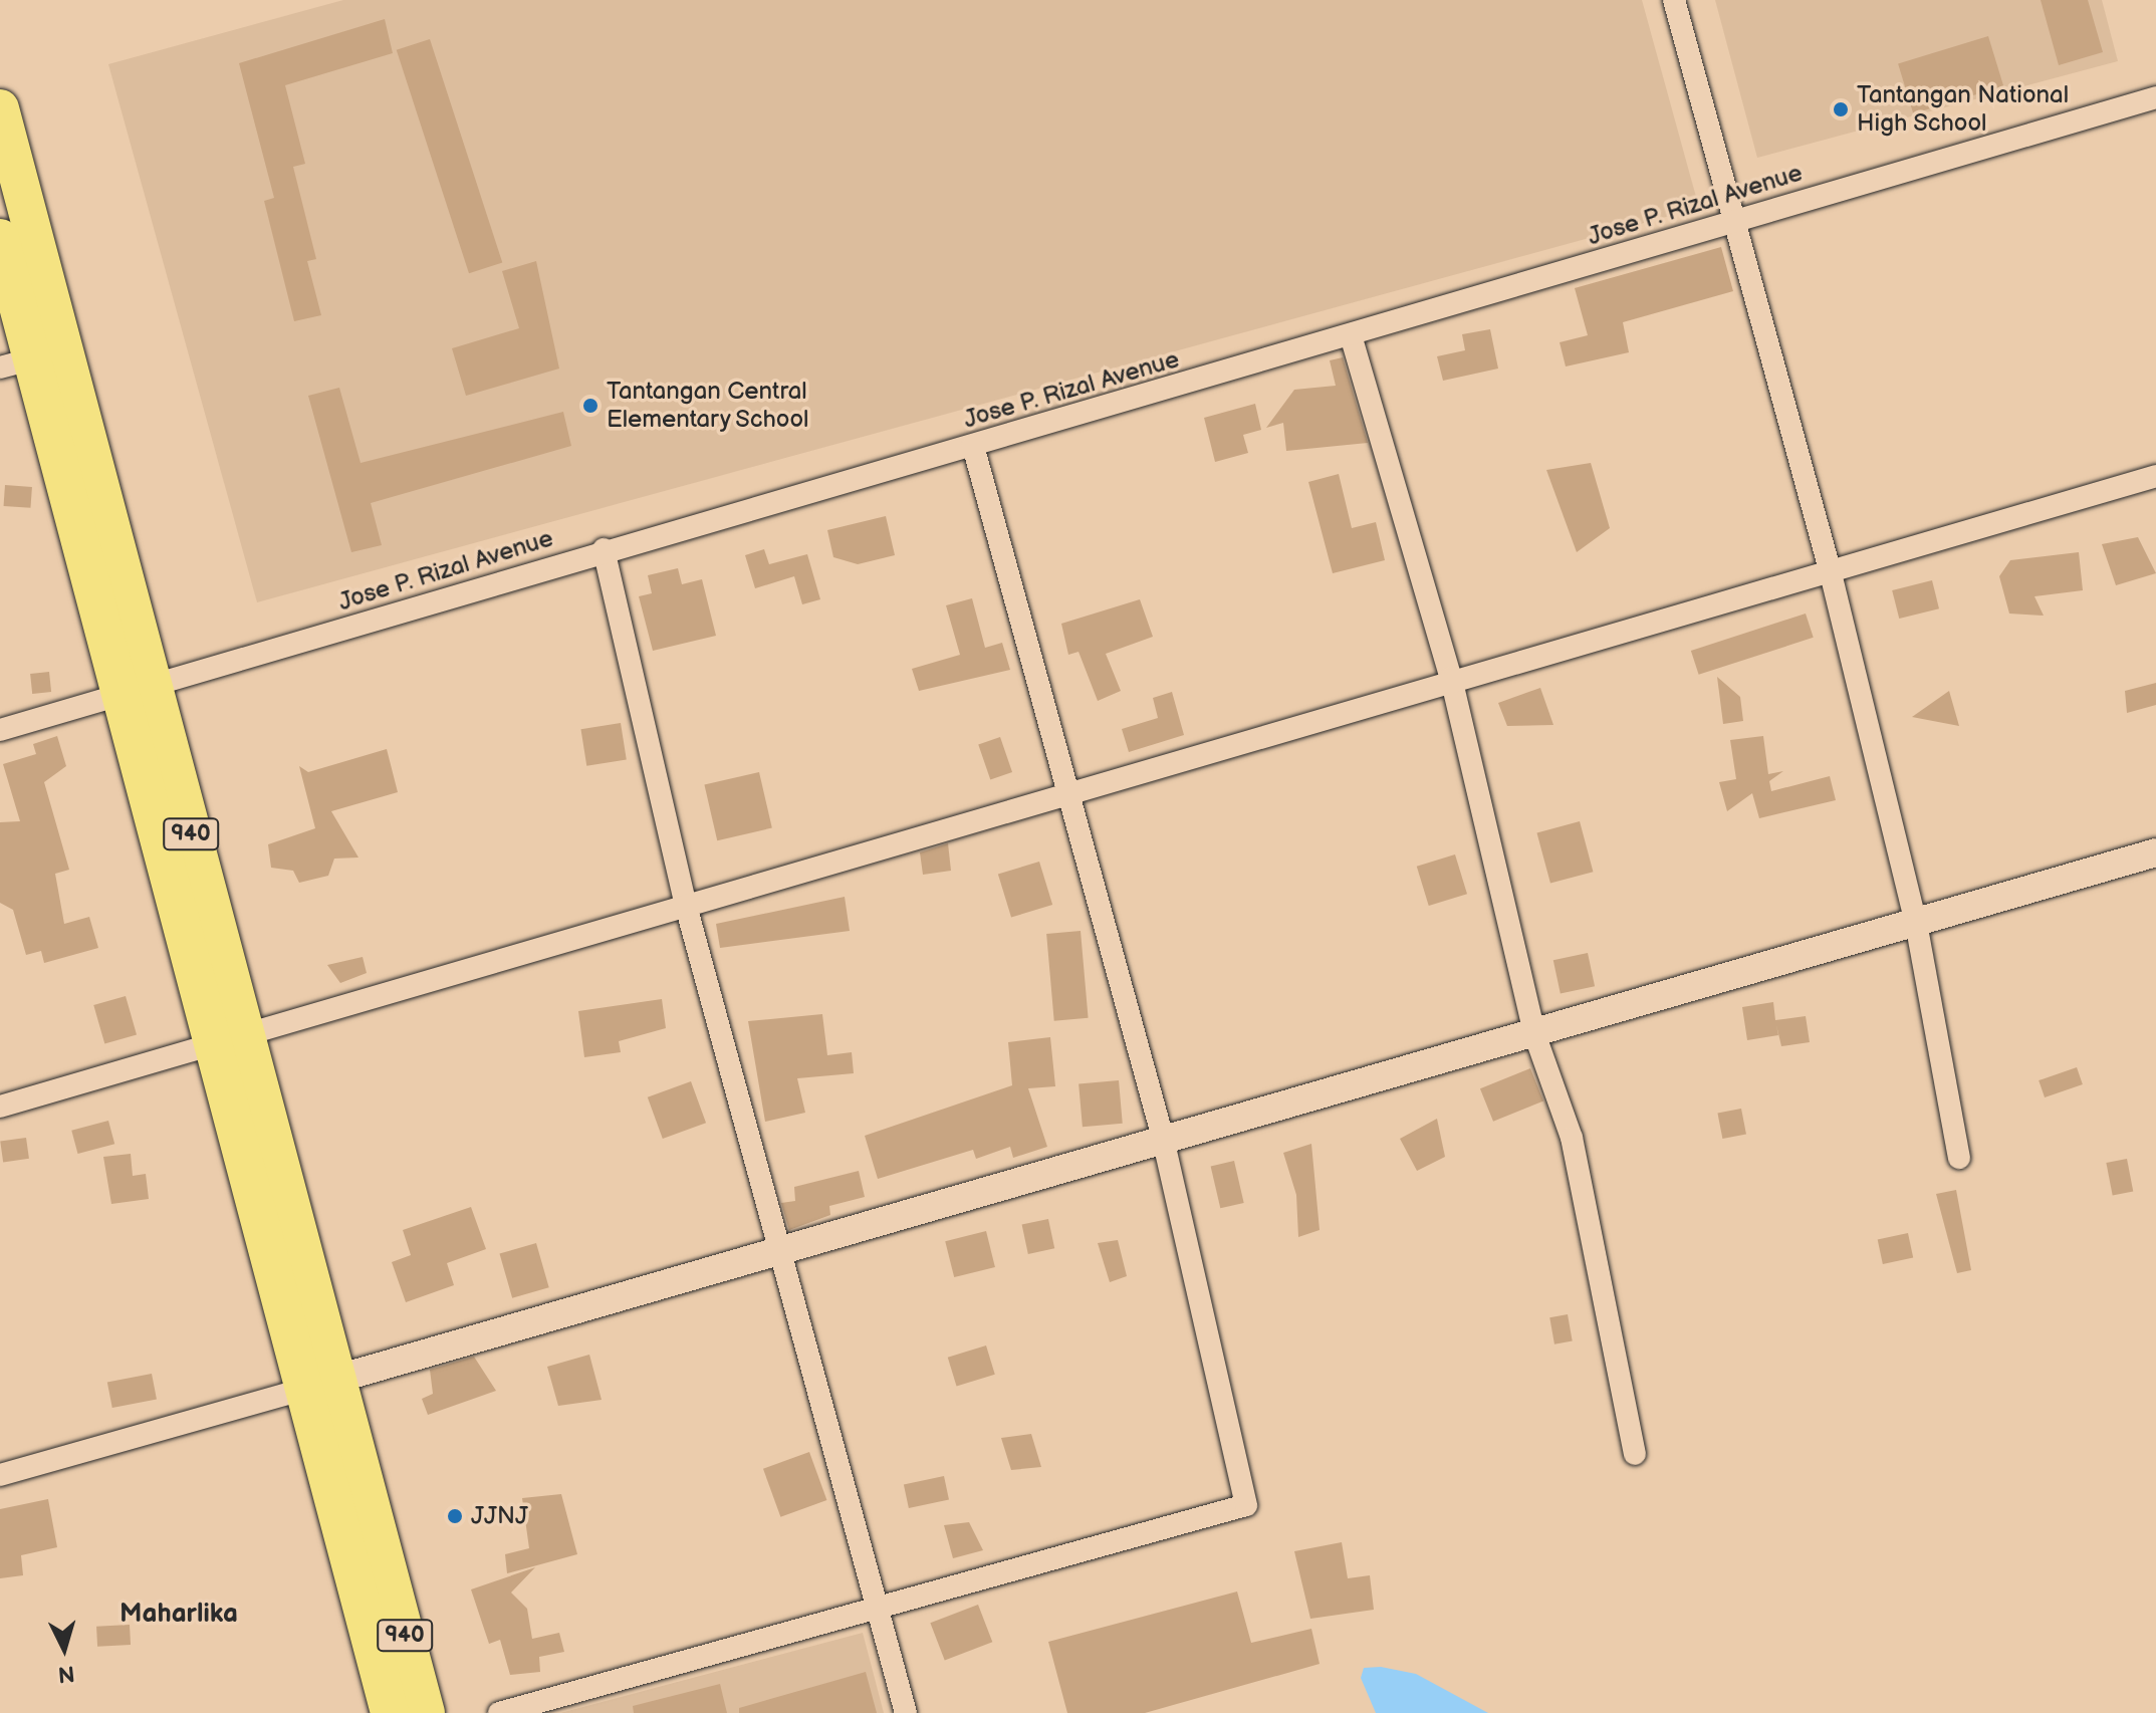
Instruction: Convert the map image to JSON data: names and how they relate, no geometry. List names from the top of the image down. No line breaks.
{"streets":{"highway":["940"],"street":["Jose P. Rizal Avenue"]},"crossings":[["Jose P. Rizal Avenue","940"]],"districts":["Maharlika"],"places":["Tantangan National High School","Tantangan Central Elementary School","JJNJ"],"north":"bottom"}
